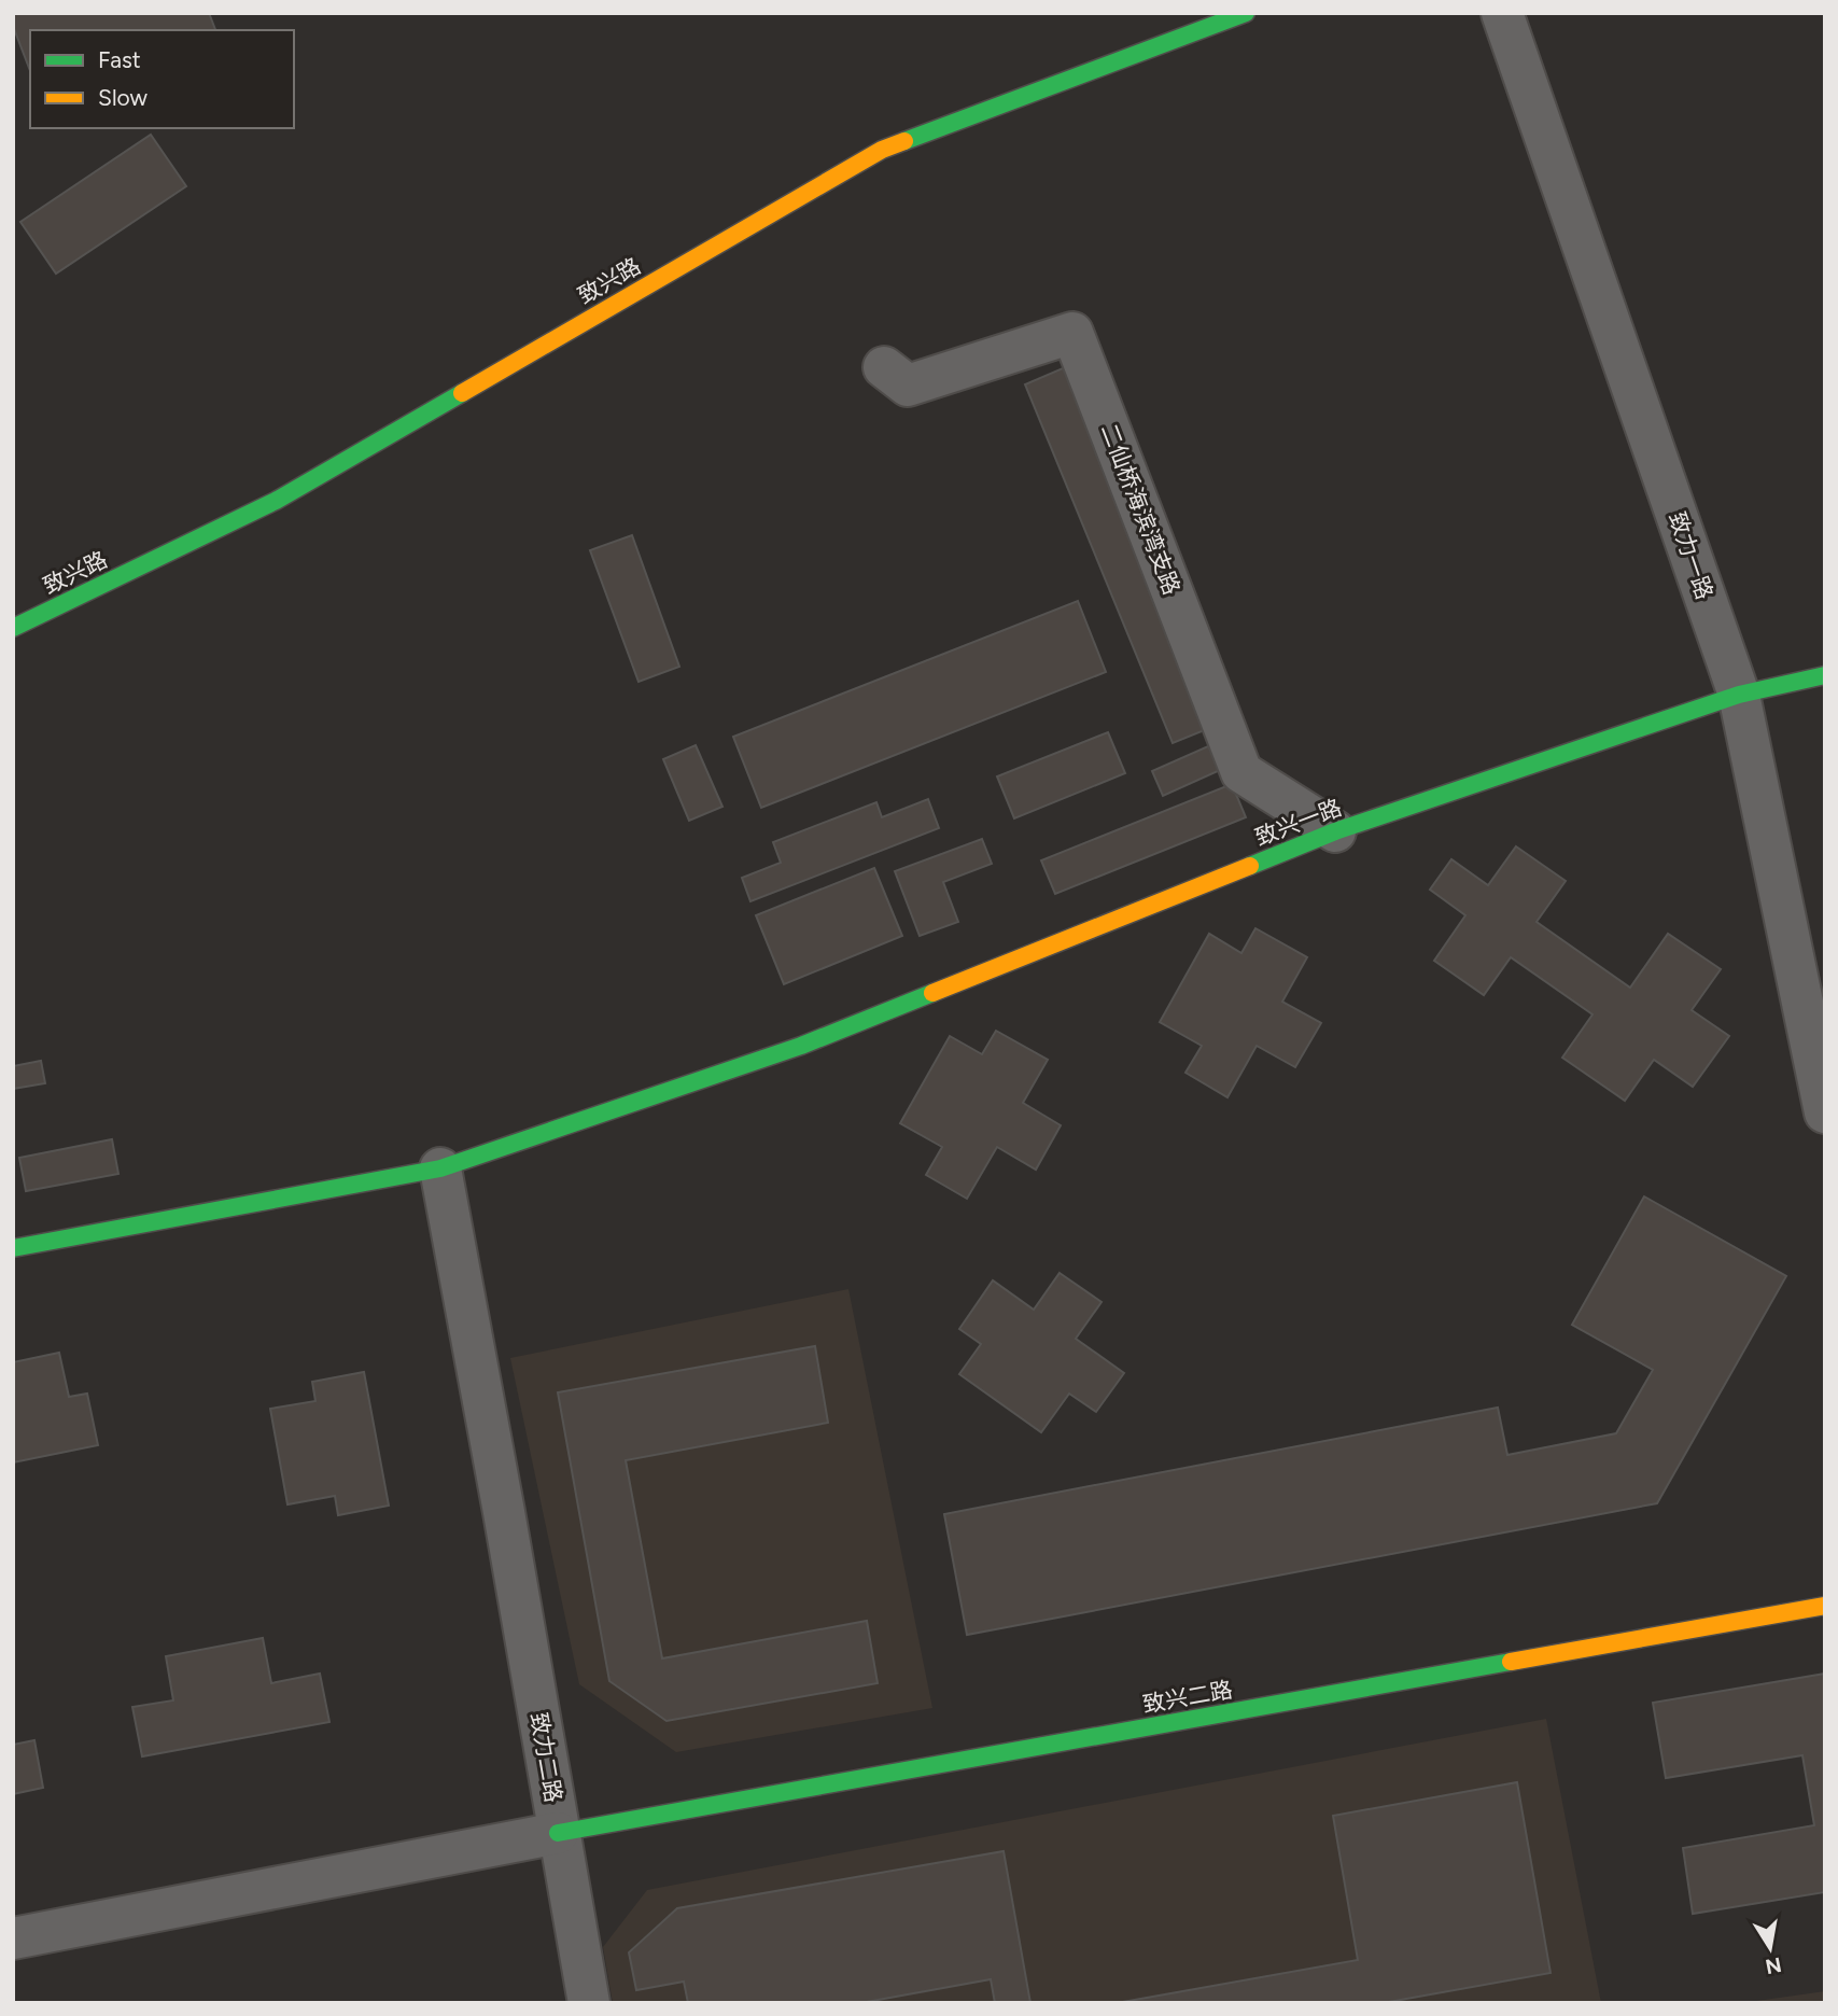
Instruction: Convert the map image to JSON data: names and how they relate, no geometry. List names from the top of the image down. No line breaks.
{"streets":{"street":["致兴路","二仙桥海滨湾支路","致力一路","致兴一路","致兴二路","致力二路"]},"crossings":[["二仙桥海滨湾支路","致兴一路"],["致力一路","致兴一路"],["致兴一路","致力二路"],["致兴二路","致力二路"]],"legend":["Fast","Slow"],"north":"bottom"}
